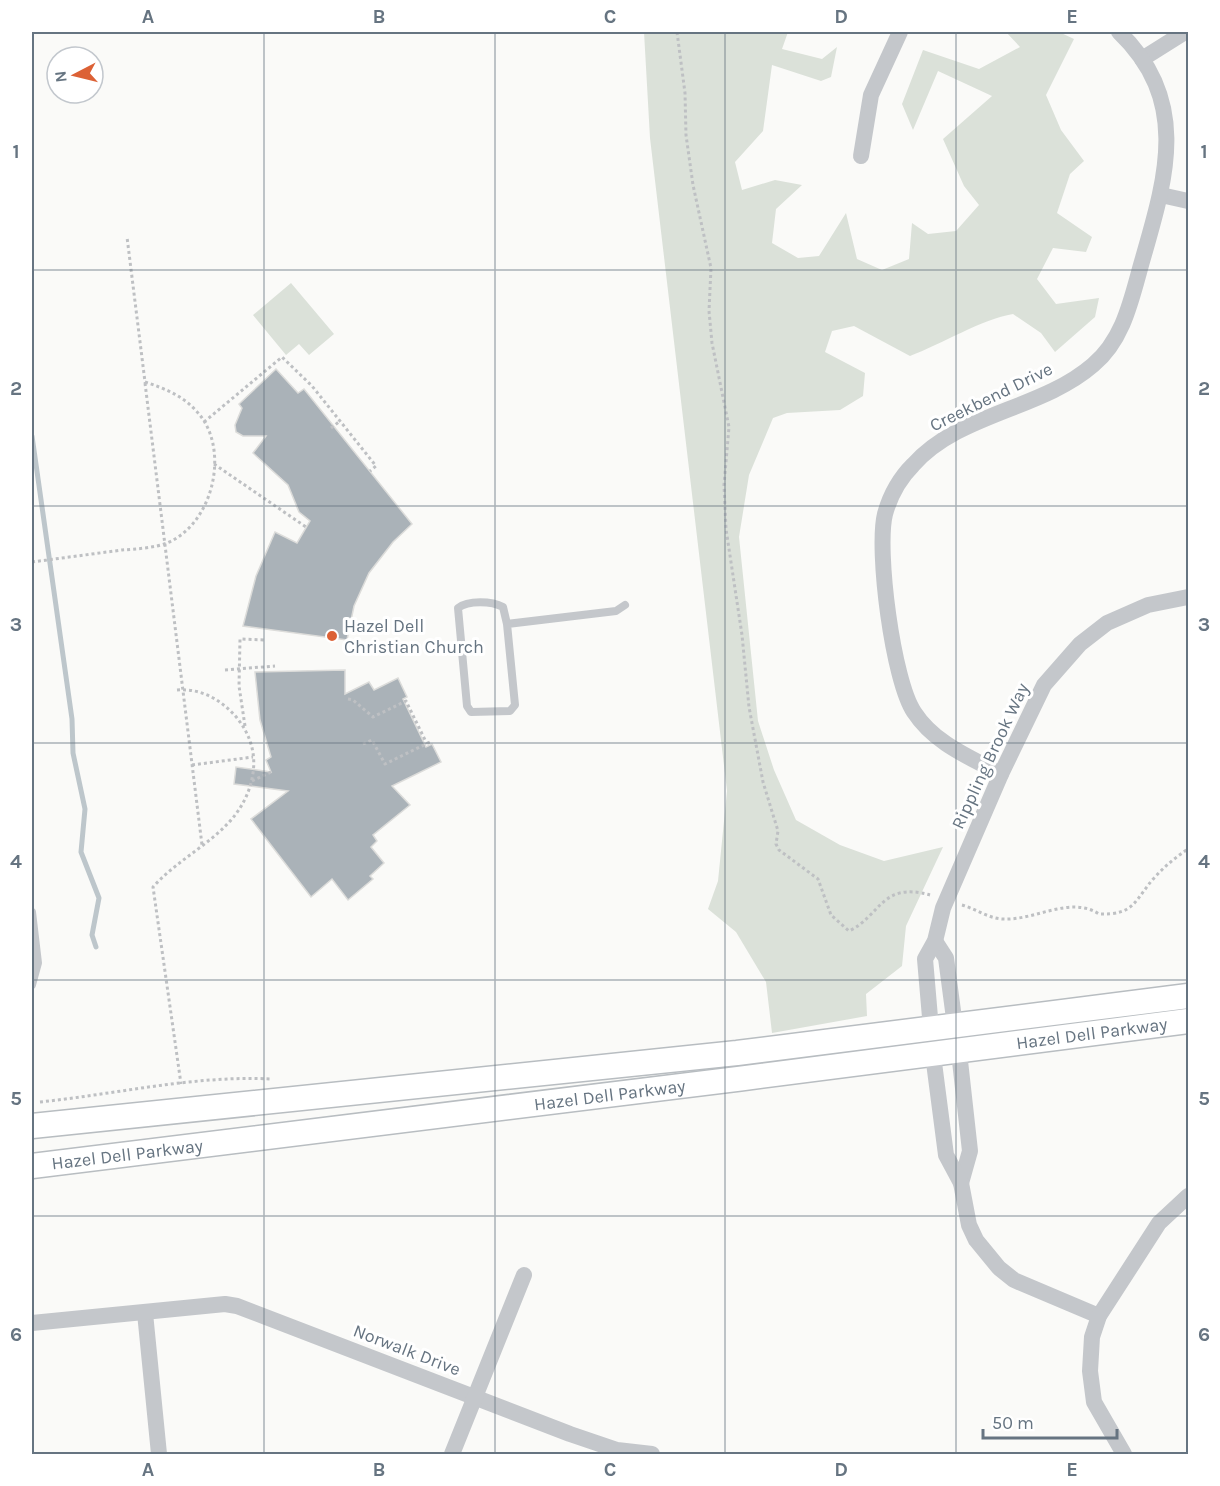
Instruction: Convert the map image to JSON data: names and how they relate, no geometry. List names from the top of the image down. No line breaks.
{"streets":{"main road":["Hazel Dell Parkway"],"street":["Creekbend Drive","Rippling Brook Way","Norwalk Drive"]},"crossings":[["Creekbend Drive","Rippling Brook Way"],["Rippling Brook Way","Hazel Dell Parkway"]],"places":["Hazel Dell Christian Church"],"scale_bar":"50 m","north":"left","grid":{"columns":["A","B","C","D","E"],"rows":["1","2","3","4","5","6"]}}
